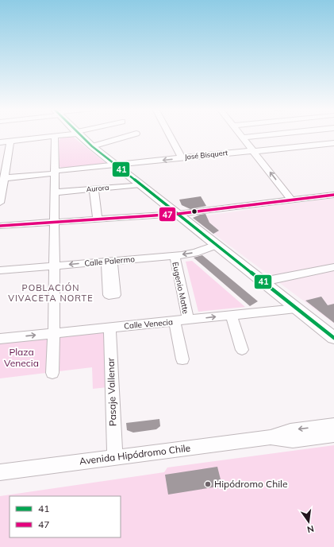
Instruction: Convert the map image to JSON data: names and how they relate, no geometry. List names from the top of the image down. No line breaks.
{"streets":{"street":["José Bisquert","Aurora","Calle Palermo","Eugenio Matte","Calle Venecia","Pasaje Vallenar","Avenida Hipódromo Chile"]},"crossings":[["Calle Palermo","Eugenio Matte"],["Eugenio Matte","Calle Venecia"],["Calle Venecia","Pasaje Vallenar"],["Pasaje Vallenar","Avenida Hipódromo Chile"]],"districts":["POBLACIÓN VIVACETA NORTE"],"parks":["Plaza Venecia"],"places":["Hipódromo Chile"],"lines":["transit line 41","transit line 47"],"legend":["41","47"],"north":"bottom"}
